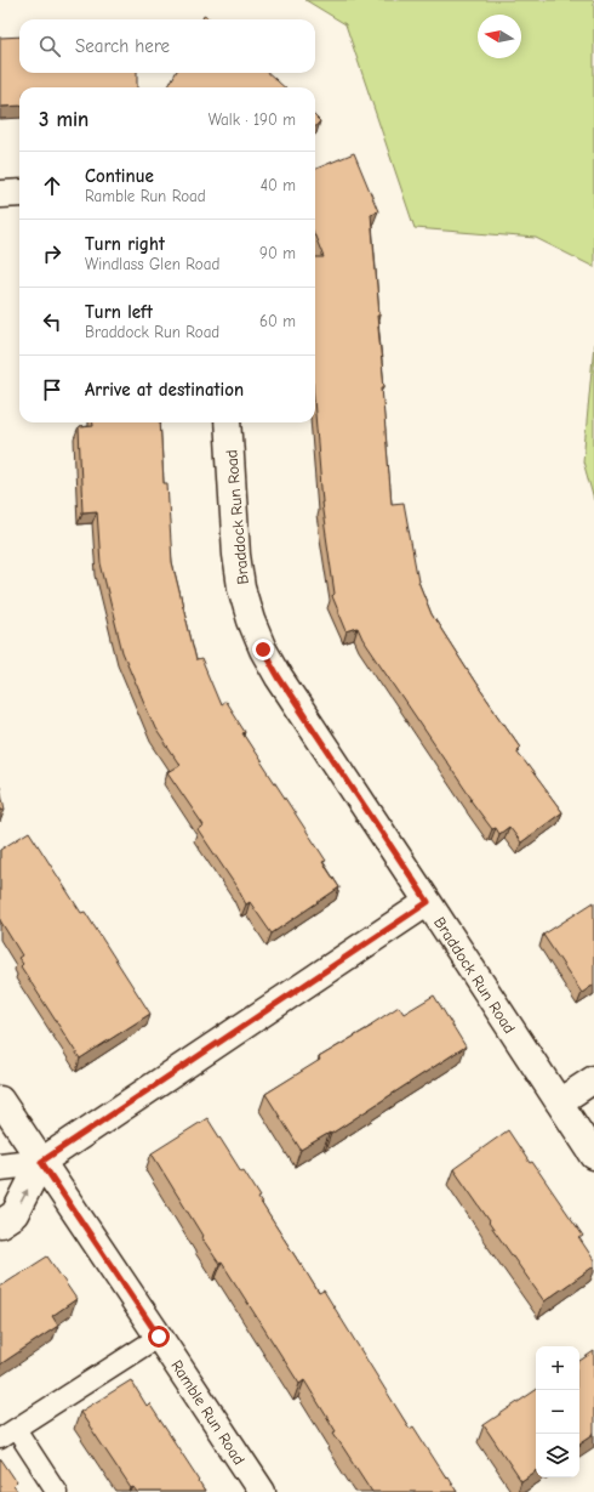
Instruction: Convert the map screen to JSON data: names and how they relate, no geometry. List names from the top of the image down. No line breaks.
{"streets":{"street":["Braddock Run Road","Ramble Run Road"]},"north":"left","page":{"search":"Search here","heading":["3 min","Walk · 190 m"],"list":[["Continue","Ramble Run Road","40 m"],["Turn right","Windlass Glen Road","90 m"],["Turn left","Braddock Run Road","60 m"],"Arrive at destination"],"map_buttons":["+","−"]}}
